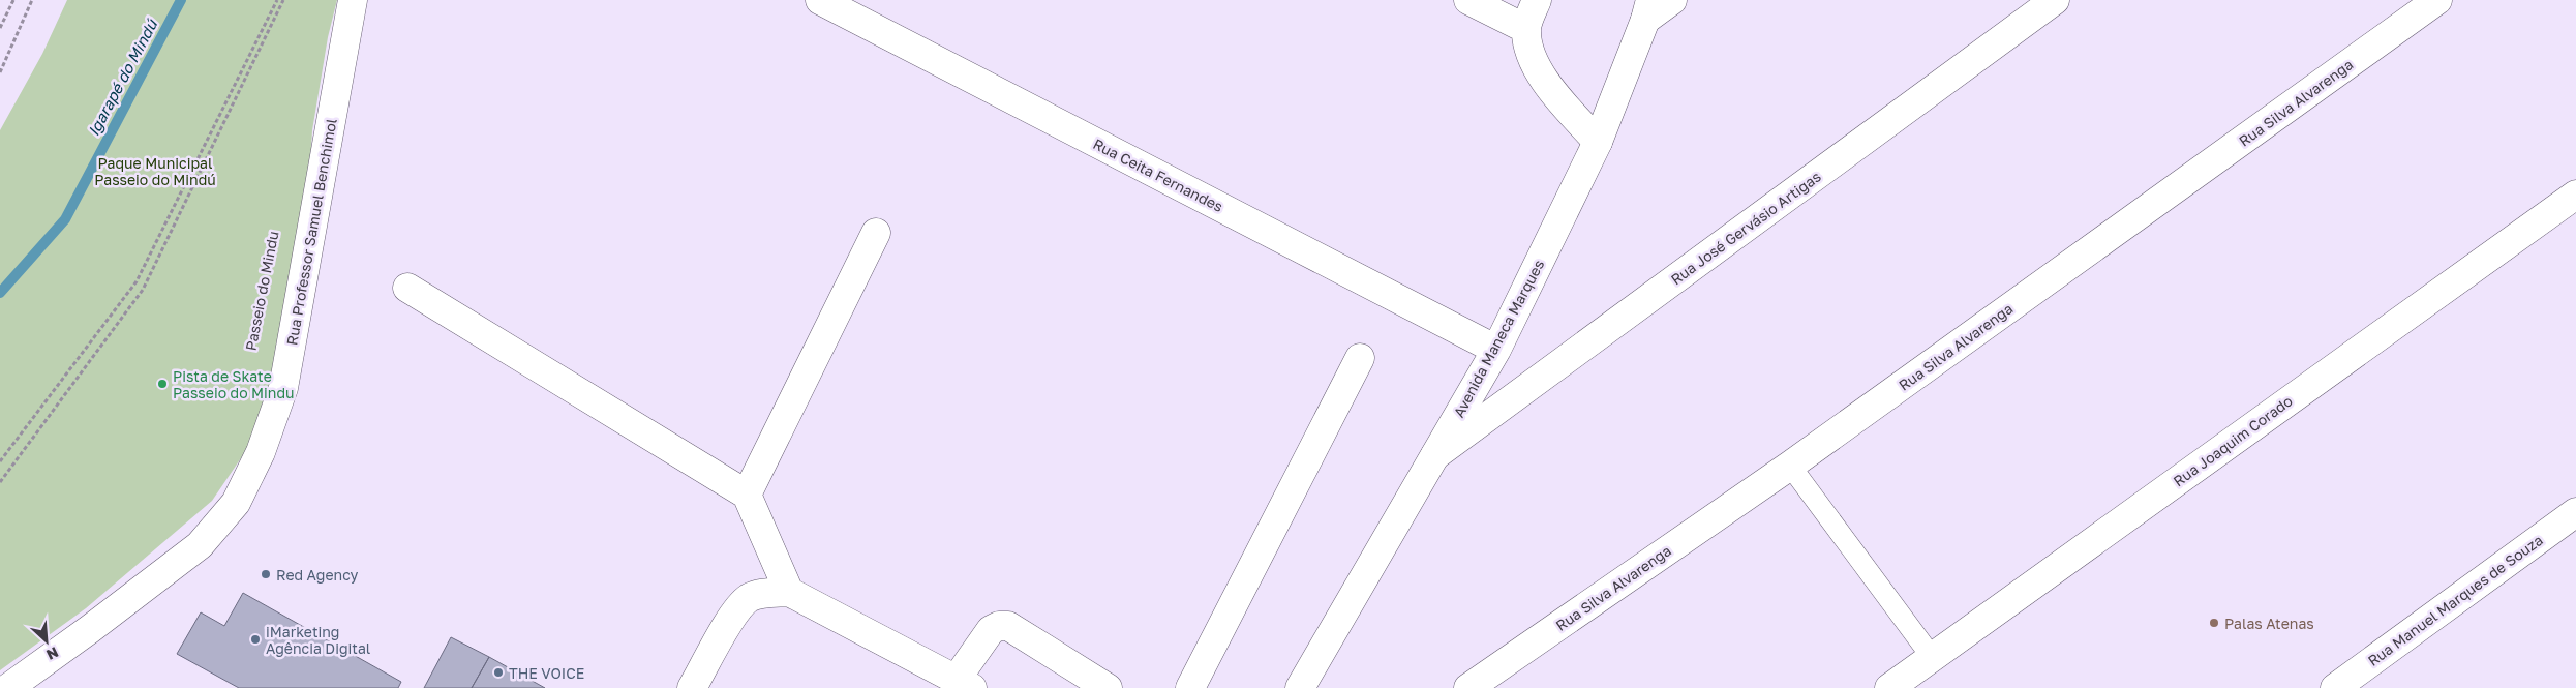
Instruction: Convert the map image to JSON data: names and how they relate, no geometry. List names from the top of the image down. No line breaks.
{"streets":{"street":["Rua Silva Alvarenga","Rua Ceita Fernandes","Rua José Gervásio Artigas","Rua Professor Samuel Benchimol","Avenida Maneca Marques","Rua Joaquim Corado","Rua Manuel Marques de Souza"]},"crossings":[["Rua Ceita Fernandes","Avenida Maneca Marques"],["Rua José Gervásio Artigas","Avenida Maneca Marques"]],"water":["Igarapé do Mindú"],"parks":["Paque Municipal Passeio do Mindú"],"places":["Pista de Skate Passeio do Mindu","Red Agency","Palas Atenas","iMarketing Agência Digital","THE VOICE"],"north":"bottom right"}
